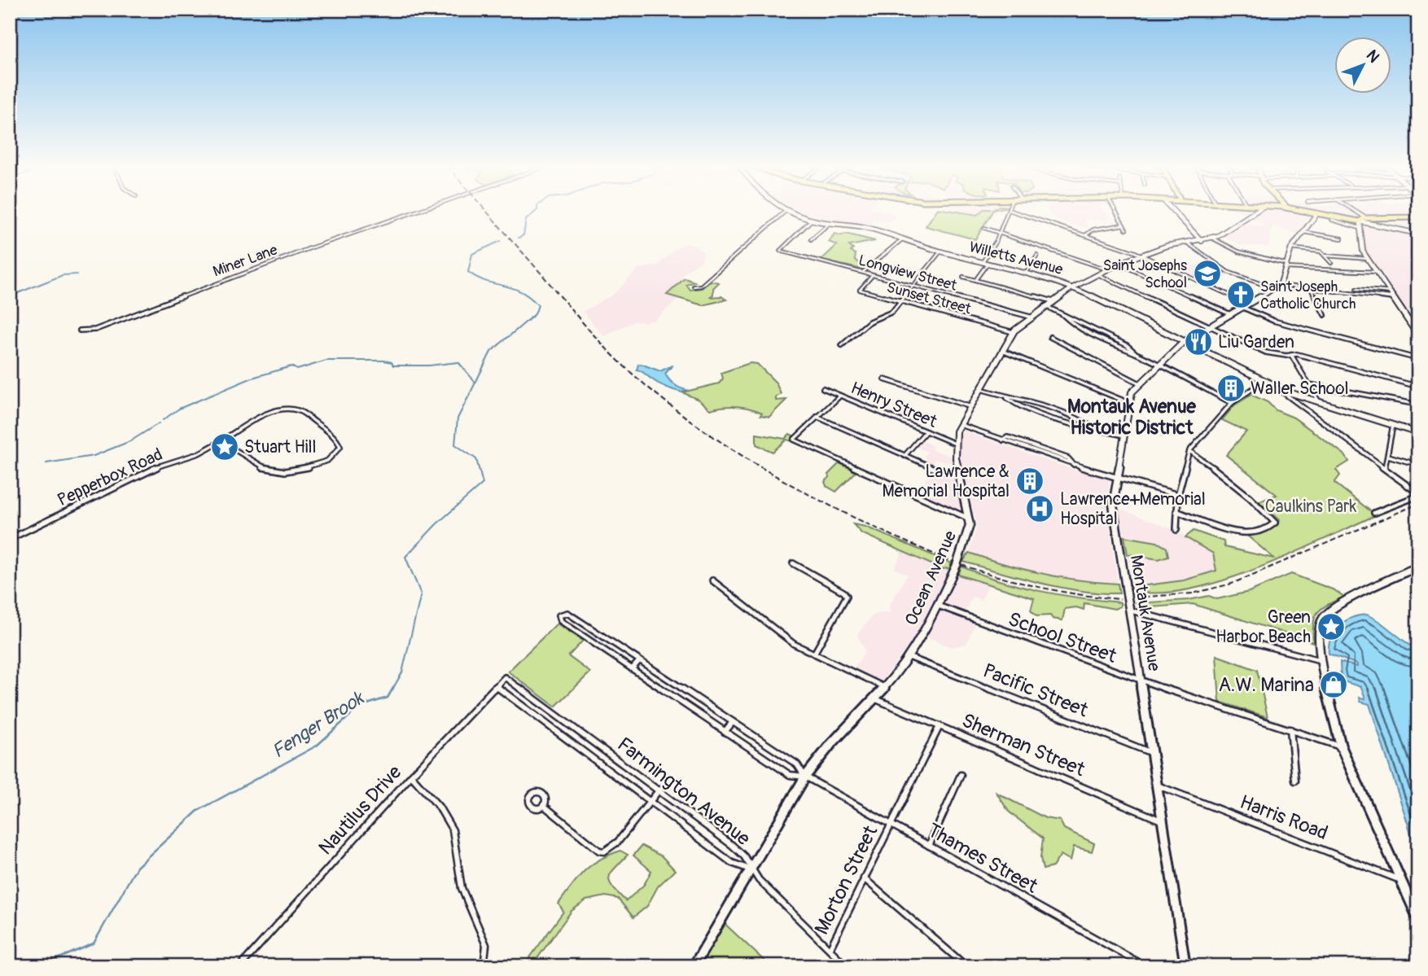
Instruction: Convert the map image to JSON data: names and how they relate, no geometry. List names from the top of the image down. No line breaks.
{"streets":{"street":["Willetts Avenue","Miner Lane","Longview Street","Sunset Street","Henry Street","Pepperbox Road","Ocean Avenue","Montauk Avenue","School Street","Pacific Street","Sherman Street","Farmington Avenue","Nautilus Drive","Harris Road","Thames Street","Morton Street"]},"crossings":[["Willetts Avenue","Longview Street"],["Willetts Avenue","Ocean Avenue"],["Willetts Avenue","Montauk Avenue"],["Longview Street","Sunset Street"],["Longview Street","Ocean Avenue"],["Sunset Street","Ocean Avenue"],["Henry Street","Ocean Avenue"],["Ocean Avenue","School Street"],["Ocean Avenue","Pacific Street"],["Ocean Avenue","Sherman Street"],["Ocean Avenue","Farmington Avenue"],["Ocean Avenue","Thames Street"],["Montauk Avenue","School Street"],["Montauk Avenue","Pacific Street"],["Montauk Avenue","Sherman Street"],["Montauk Avenue","Harris Road"],["Sherman Street","Morton Street"],["Farmington Avenue","Nautilus Drive"],["Thames Street","Morton Street"]],"districts":["Montauk Avenue Historic District"],"water":["Fenger Brook"],"parks":["Caulkins Park"],"places":{"school or university":["Saint Josephs School"],"church":["Saint Joseph Catholic Church"],"restaurant":["Liu Garden"],"building":["Waller School","Lawrence & Memorial Hospital"],"place":["Stuart Hill","Green Harbor Beach"],"hospital":["Lawrence+Memorial Hospital"],"shop":["A.W. Marina"]},"north":"top right"}
